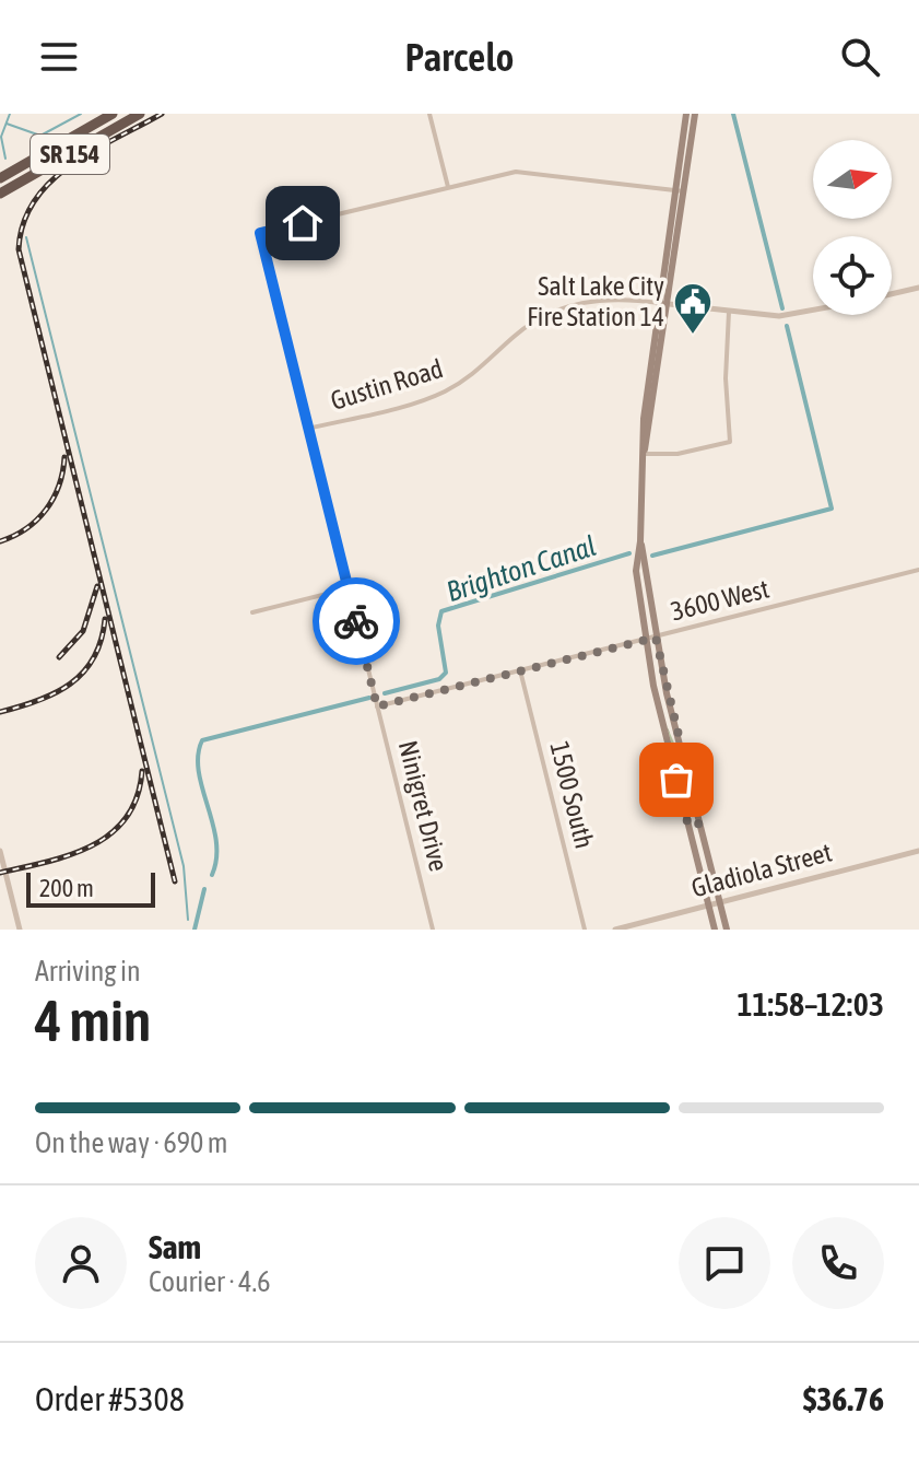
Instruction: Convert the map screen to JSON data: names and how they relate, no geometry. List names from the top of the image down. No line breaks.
{"streets":{"highway":["SR 154"],"street":["Gustin Road","3600 West","1500 South","Ninigret Drive","Gladiola Street"]},"crossings":[["Gustin Road","Ninigret Drive"],["3600 West","1500 South"],["3600 West","Ninigret Drive"]],"water":["Brighton Canal"],"places":{"public building":["Salt Lake City Fire Station 14"]},"scale_bar":"200 m","north":"right","page":{"header":"Parcelo","scale":"200 m","heading":["4 min","Arriving in","11:58–12:03"],"panel":["Sam","Courier · 4.6","Order #5308","$36.76"],"bar":"On the way · 690 m"}}
